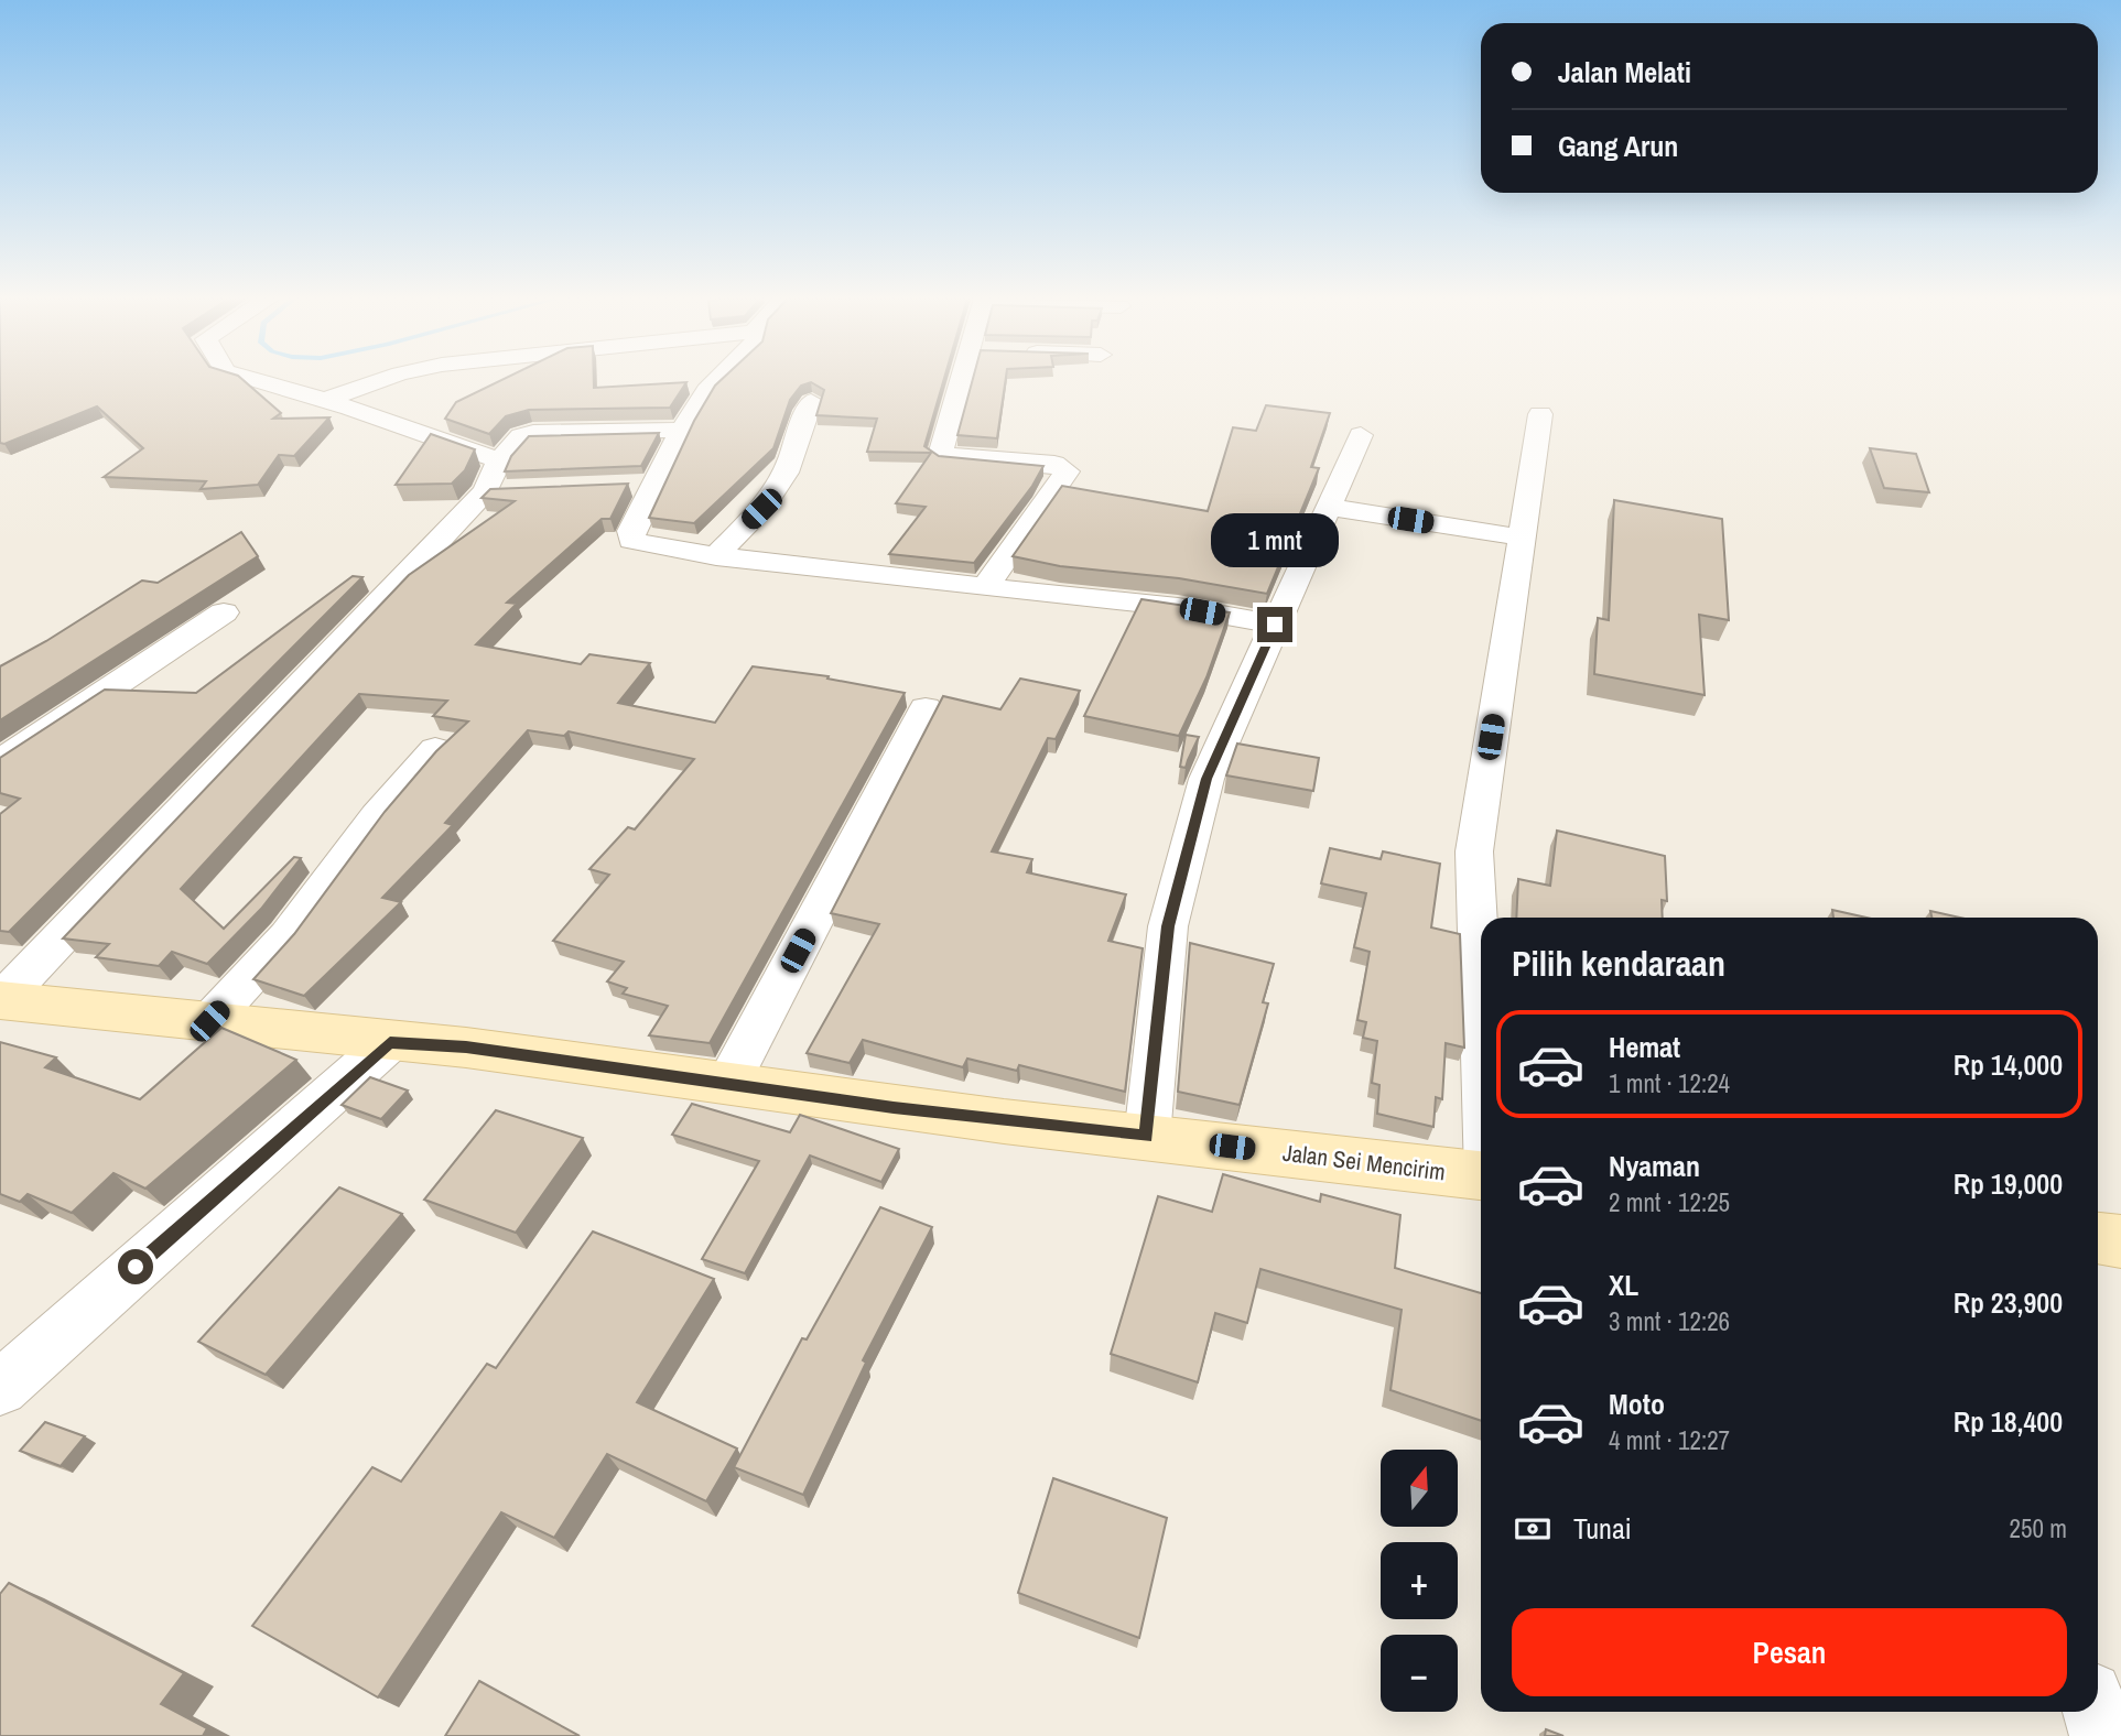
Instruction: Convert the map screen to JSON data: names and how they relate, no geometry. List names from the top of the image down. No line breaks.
{"streets":{"street":["Jalan Sei Mencirim"]},"north":"top","page":{"banner":["Jalan Melati","Gang Arun"],"bubble":"1 mnt","heading":"Pilih kendaraan","list":[{"name":"Hemat","note":"1 mnt · 12:24","value":"Rp 14,000"},{"name":"Nyaman","note":"2 mnt · 12:25","value":"Rp 19,000"},{"name":"XL","note":"3 mnt · 12:26","value":"Rp 23,900"},{"name":"Moto","note":"4 mnt · 12:27","value":"Rp 18,400"}],"map_buttons":["+","−"],"pay":["Tunai","250 m"],"buttons":"Pesan"}}
